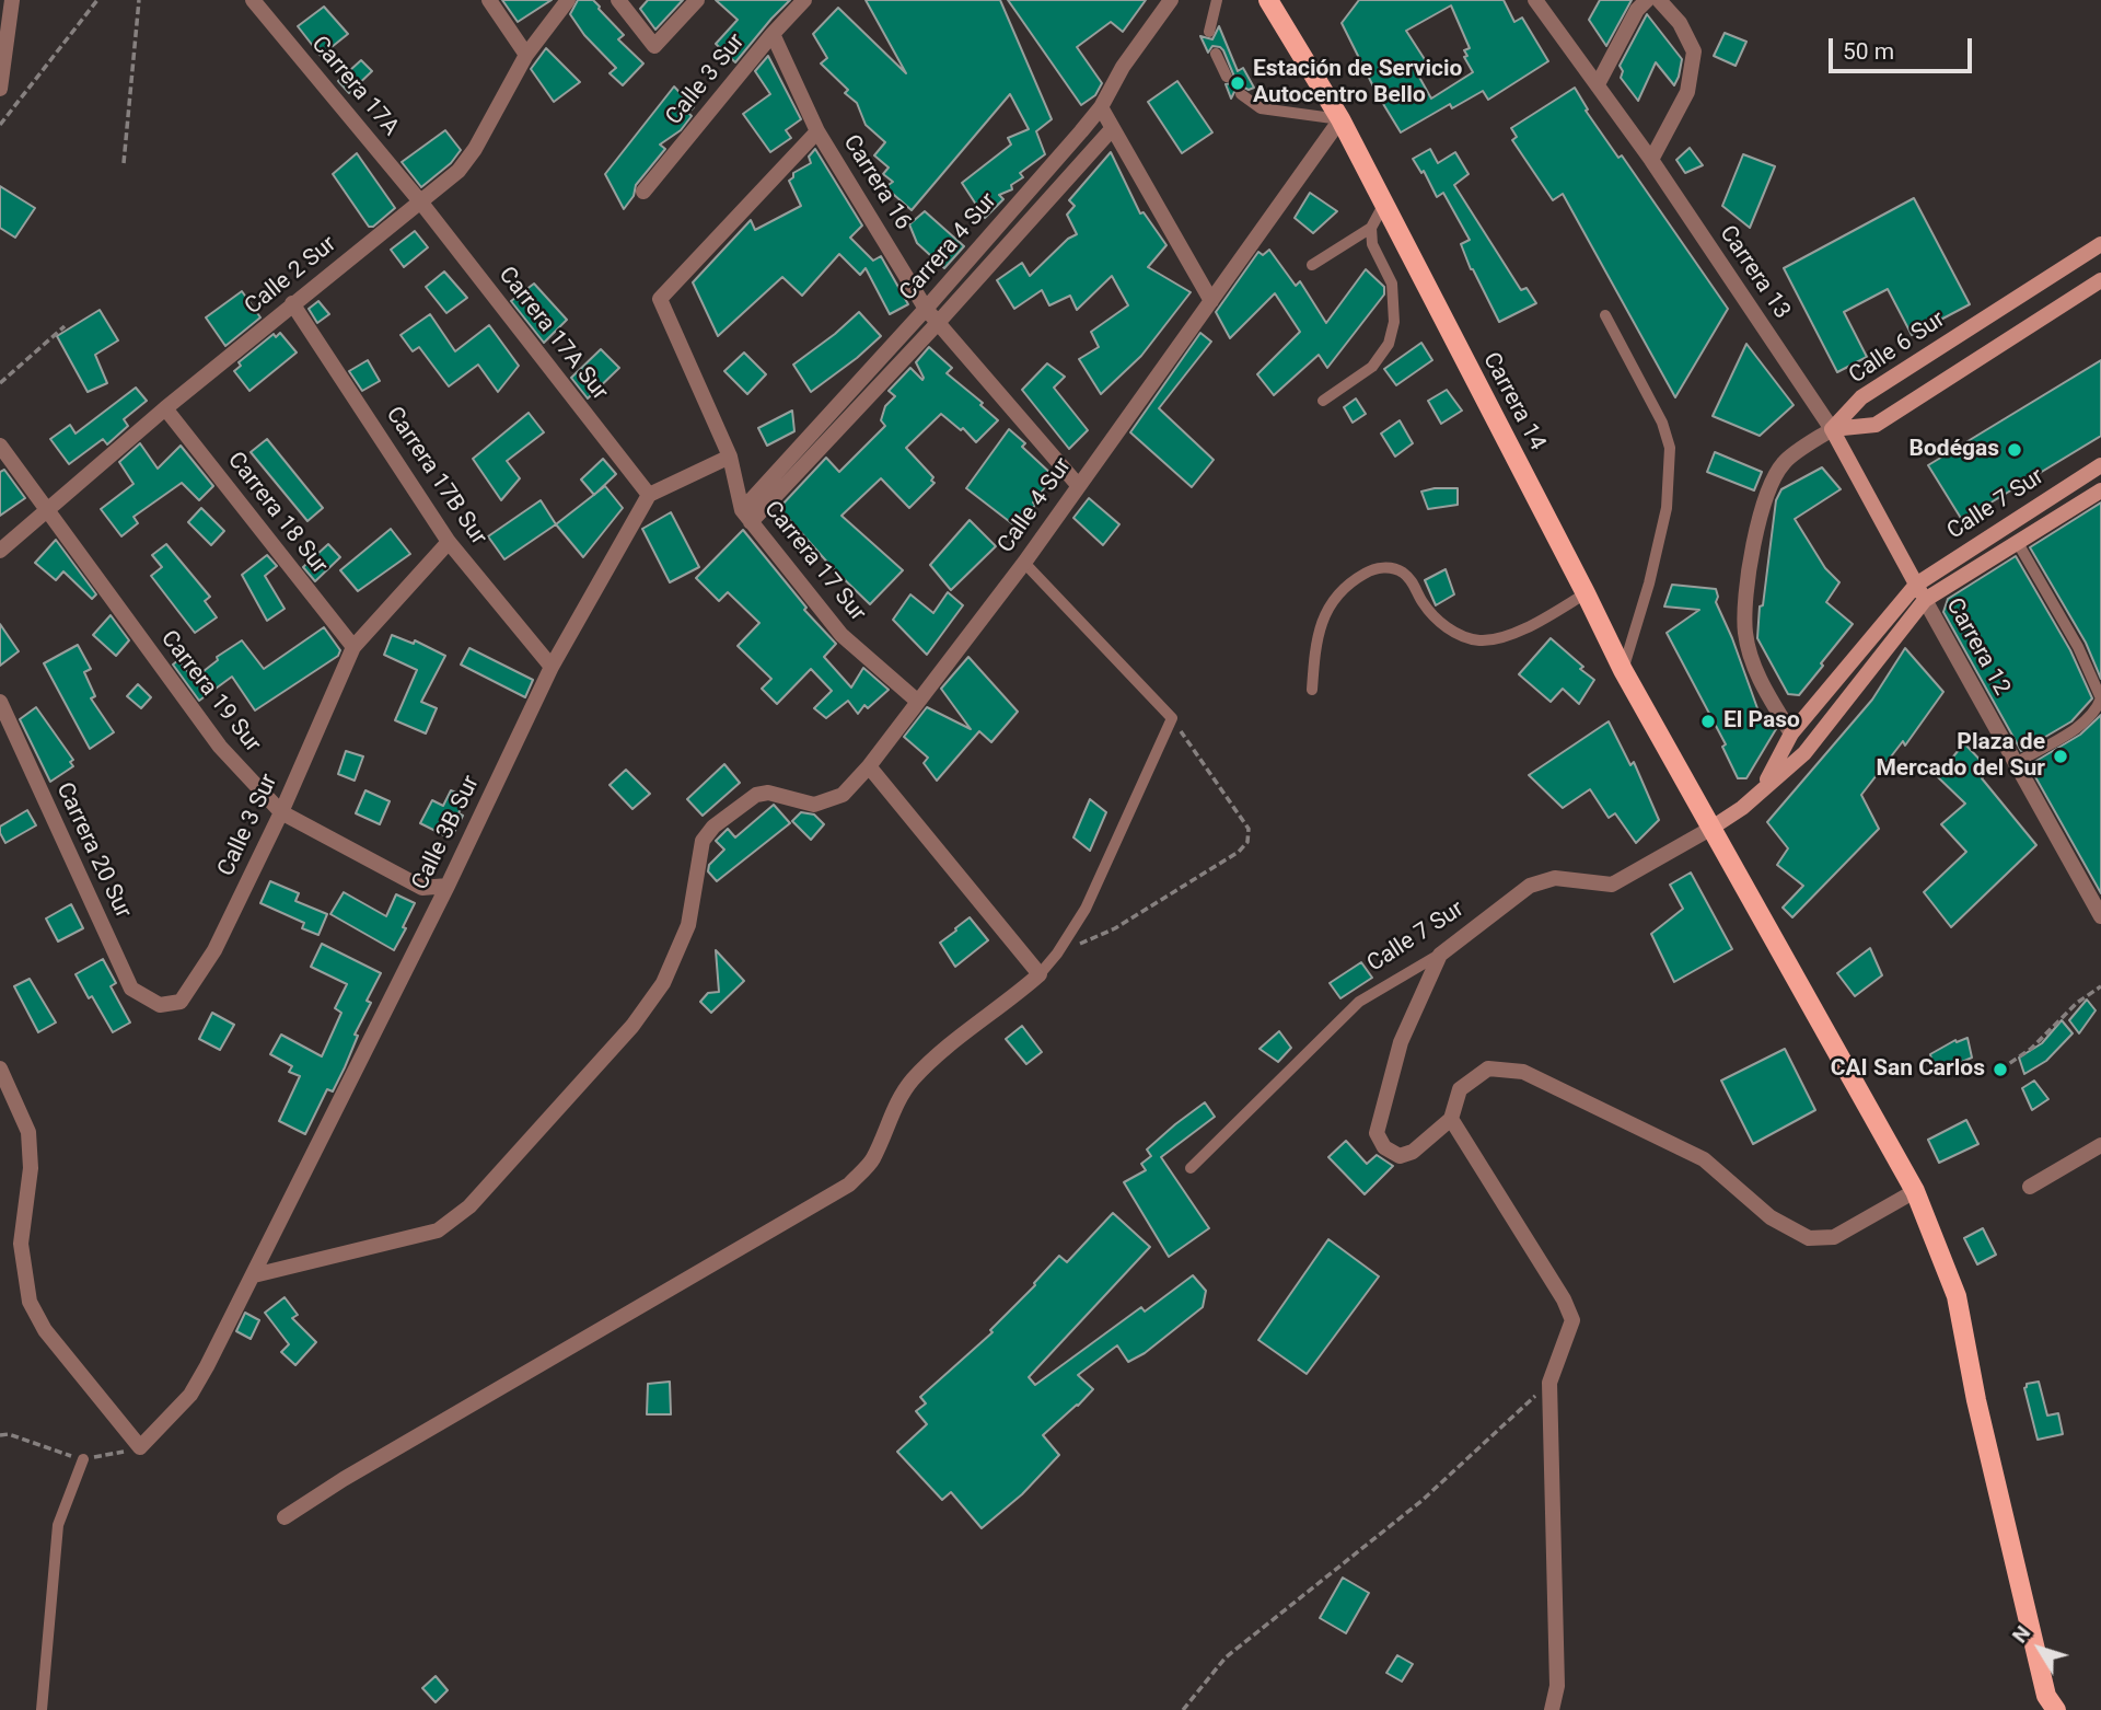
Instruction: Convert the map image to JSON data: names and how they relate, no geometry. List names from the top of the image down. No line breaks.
{"streets":{"main road":["Carrera 13","Calle 6 Sur","Carrera 14","Calle 7 Sur"],"street":["Calle 3 Sur","Carrera 17A","Carrera 16","Carrera 4 Sur","Calle 2 Sur","Carrera 17A Sur","Carrera 17B Sur","Calle 4 Sur","Carrera 18 Sur","Carrera 17 Sur","Carrera 12","Carrera 19 Sur","Calle 3B Sur","Carrera 20 Sur"]},"crossings":[["Calle 3 Sur","Carrera 16"],["Calle 3 Sur","Carrera 17B Sur"],["Calle 3 Sur","Carrera 18 Sur"],["Calle 3 Sur","Carrera 19 Sur"],["Calle 3 Sur","Carrera 20 Sur"],["Carrera 17A","Calle 2 Sur"],["Carrera 17A","Carrera 17A Sur"],["Carrera 16","Carrera 4 Sur"],["Carrera 16","Calle 4 Sur"],["Carrera 16","Carrera 17 Sur"],["Carrera 4 Sur","Carrera 17 Sur"],["Carrera 13","Calle 6 Sur"],["Carrera 13","Calle 7 Sur"],["Carrera 13","Carrera 12"],["Calle 2 Sur","Carrera 17A Sur"],["Calle 2 Sur","Carrera 17B Sur"],["Calle 2 Sur","Carrera 18 Sur"],["Calle 2 Sur","Carrera 19 Sur"],["Carrera 17A Sur","Calle 3B Sur"],["Carrera 14","Calle 7 Sur"],["Carrera 14","Calle 4 Sur"],["Carrera 17B Sur","Calle 3B Sur"],["Calle 7 Sur","Carrera 12"],["Calle 4 Sur","Carrera 17 Sur"],["Calle 4 Sur","Calle 3B Sur"],["Carrera 19 Sur","Calle 3B Sur"]],"places":["Estación de Servicio Autocentro Bello","Bodégas","El Paso","Plaza de Mercado del Sur","CAI San Carlos"],"scale_bar":"50 m","north":"top left"}
